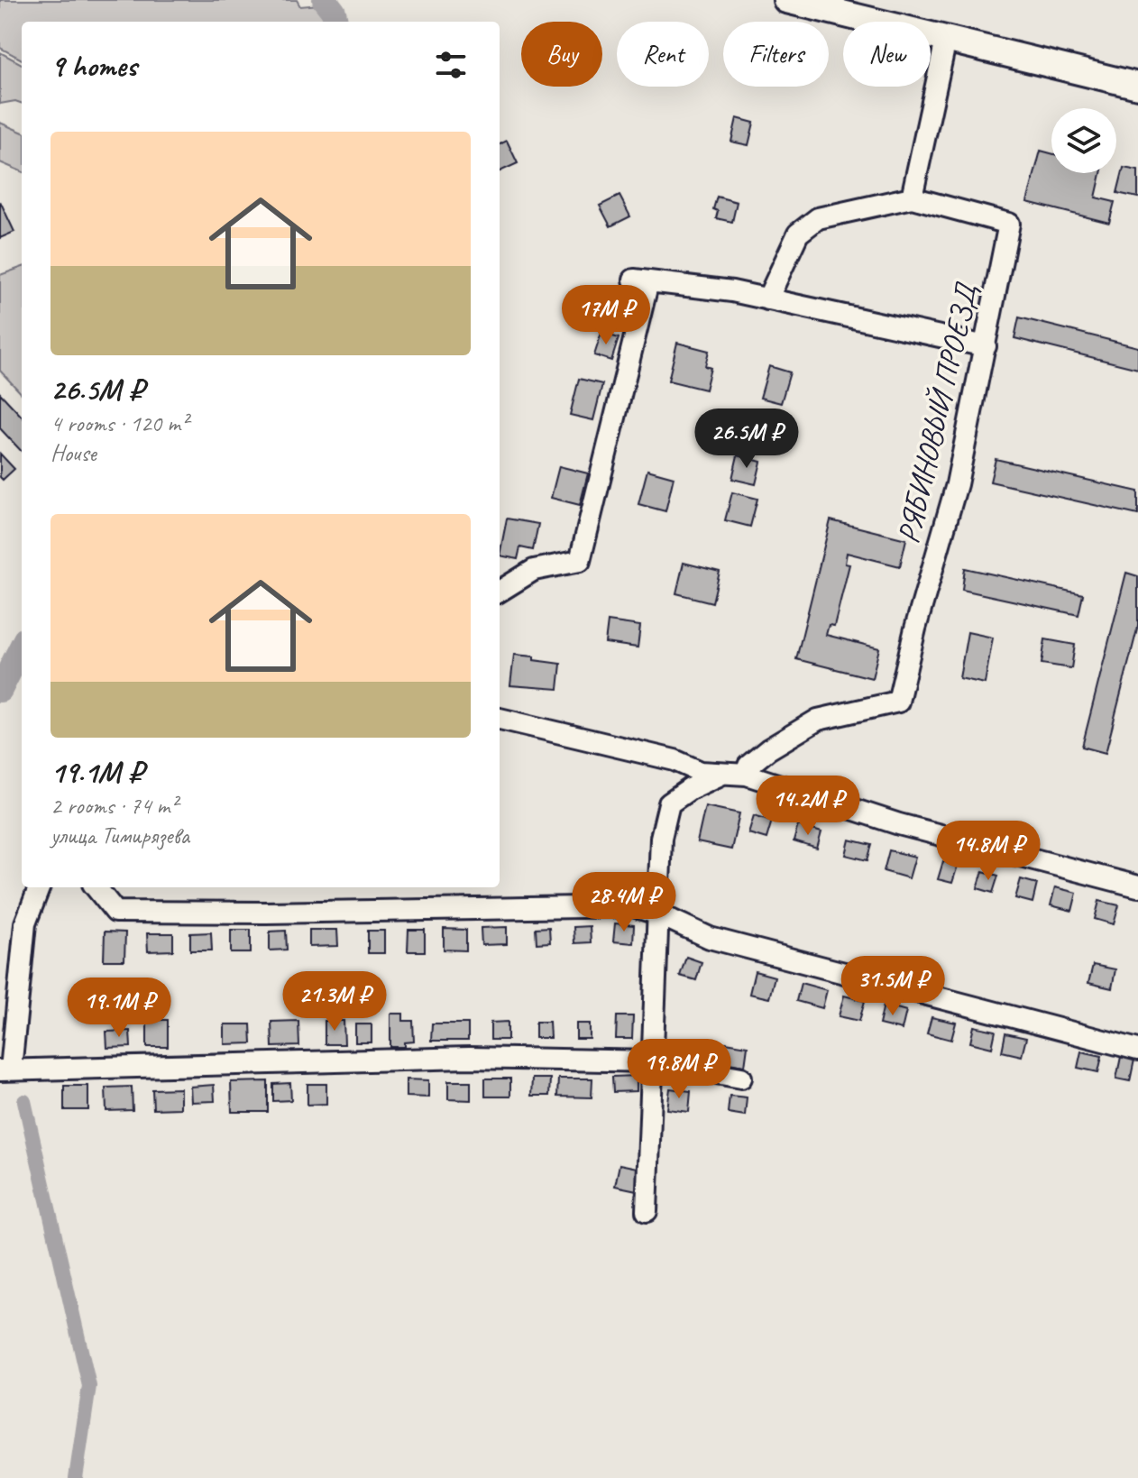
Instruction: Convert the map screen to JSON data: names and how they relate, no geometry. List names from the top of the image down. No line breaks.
{"streets":{"street":["РЯБИНОВЫЙ ПРОЕЗД"]},"page":{"chip":["Buy","Rent","Filters","New"],"heading":"9 homes","list":[{"name":"26.5M ₽","note":"4 rooms · 120 m² · House"},{"name":"19.1M ₽","note":"2 rooms · 74 m² · улица Тимирязева"}],"price":["17M ₽","26.5M ₽","14.2M ₽","14.8M ₽","28.4M ₽","31.5M ₽","21.3M ₽","19.1M ₽","19.8M ₽"]}}
